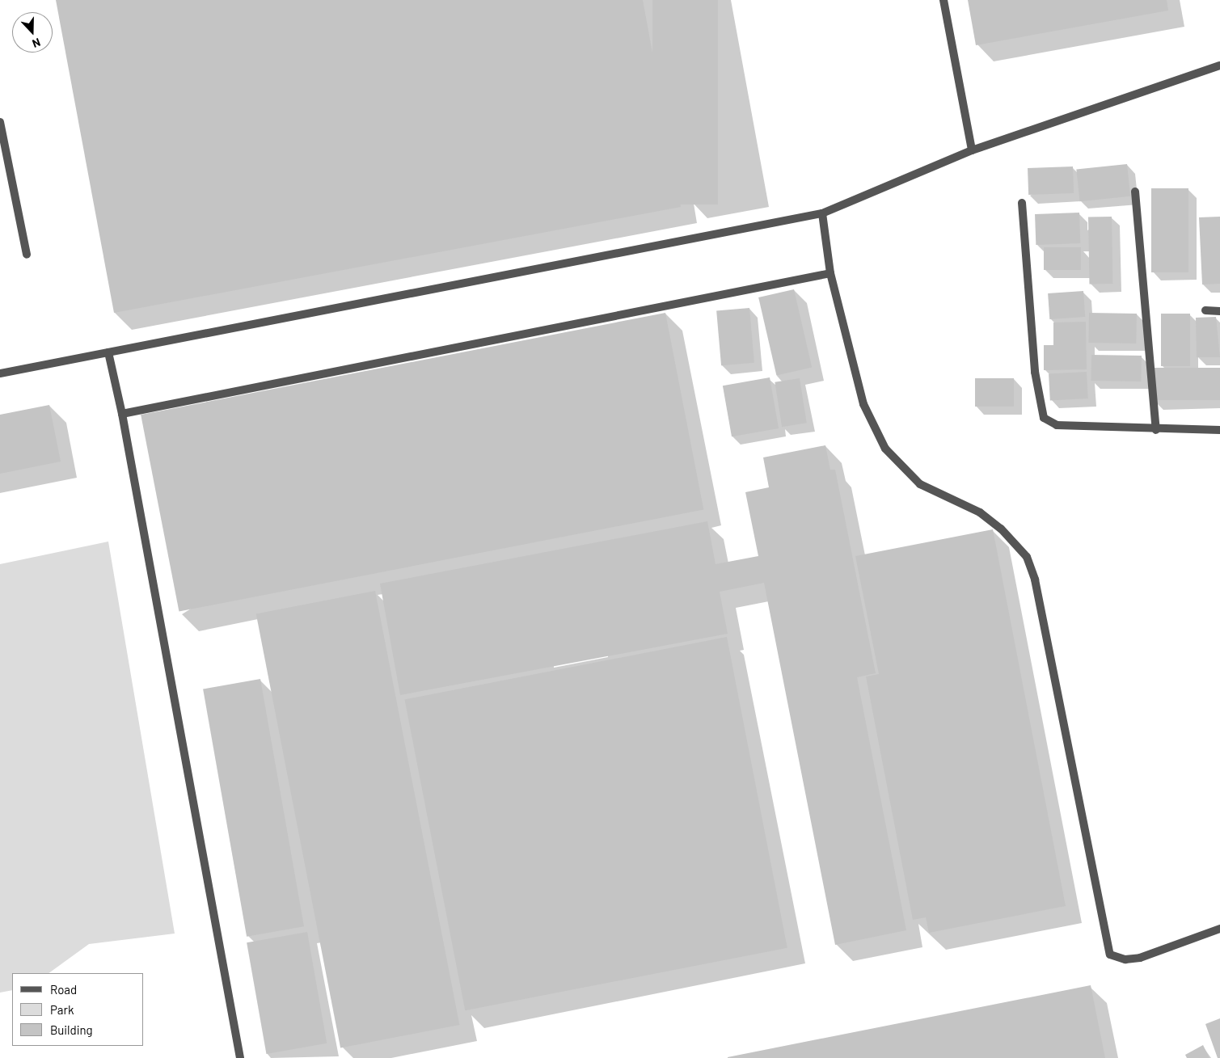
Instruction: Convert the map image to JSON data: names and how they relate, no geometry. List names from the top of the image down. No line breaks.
{"legend":["Road","Park","Building"],"north":"bottom"}
